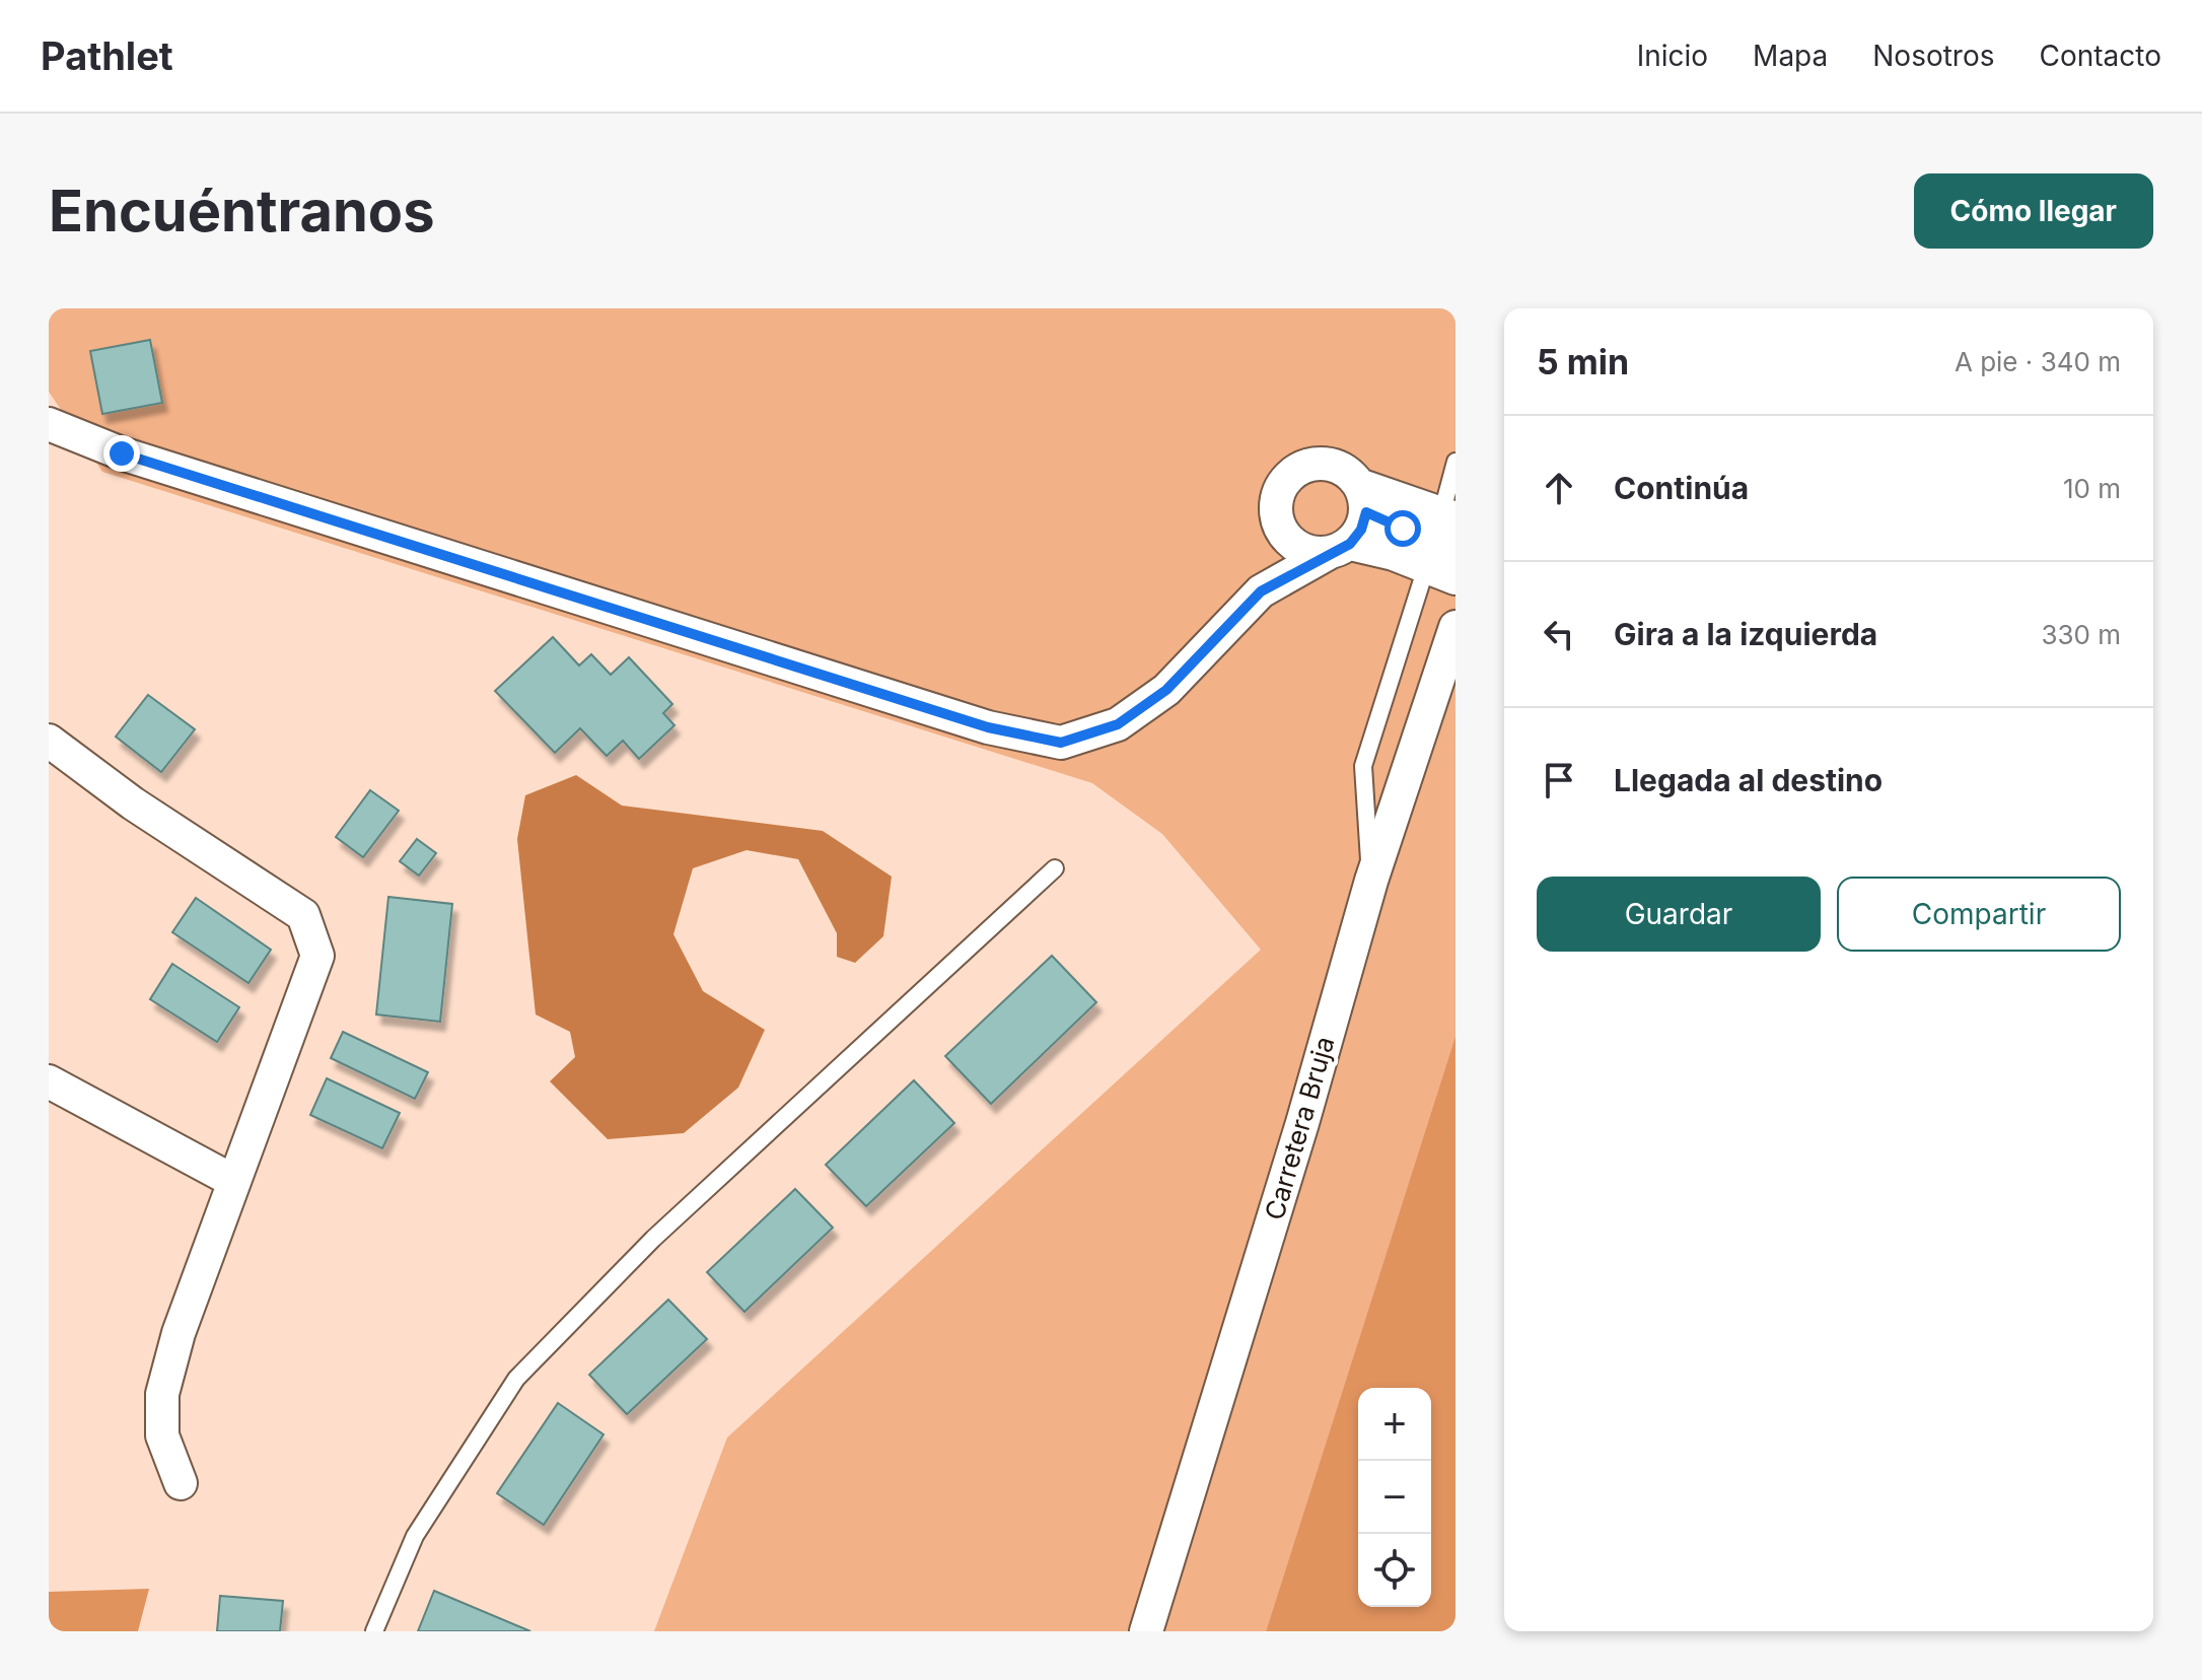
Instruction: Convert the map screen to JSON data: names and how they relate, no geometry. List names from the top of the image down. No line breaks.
{"streets":{"street":["Carretera Bruja"]},"page":{"header":"Pathlet","nav":["Inicio","Mapa","Nosotros","Contacto"],"buttons":["Cómo llegar",["Guardar","Compartir"]],"title":"Encuéntranos","heading":["5 min","A pie · 340 m"],"list":[["Continúa","10 m"],["Gira a la izquierda","330 m"],"Llegada al destino"],"map_buttons":["+","−"]}}
